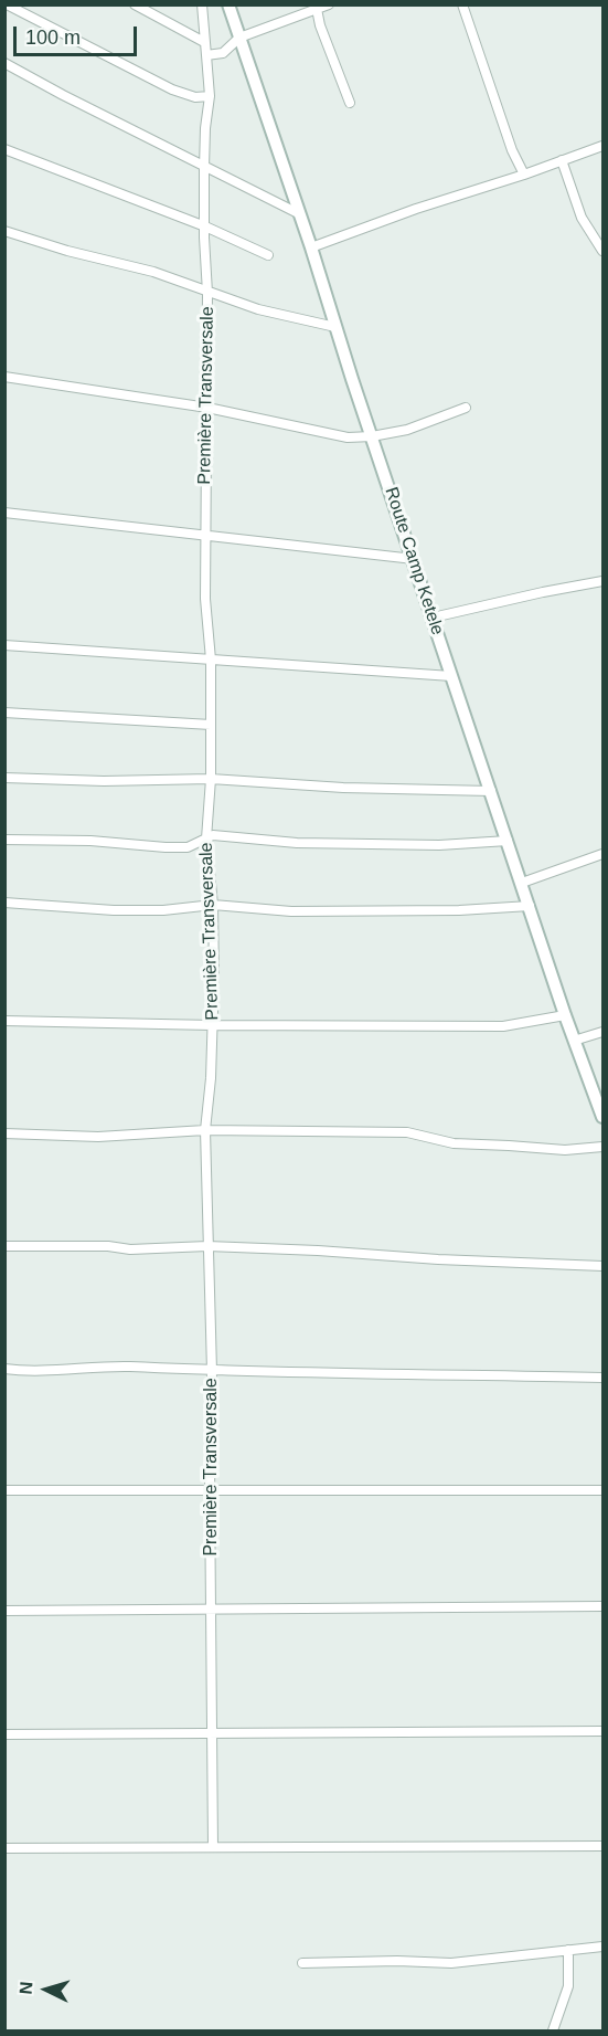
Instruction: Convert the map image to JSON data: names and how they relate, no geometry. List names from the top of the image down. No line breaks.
{"streets":{"street":["Première Transversale","Route Camp Ketele"]},"scale_bar":"100 m","north":"left"}
